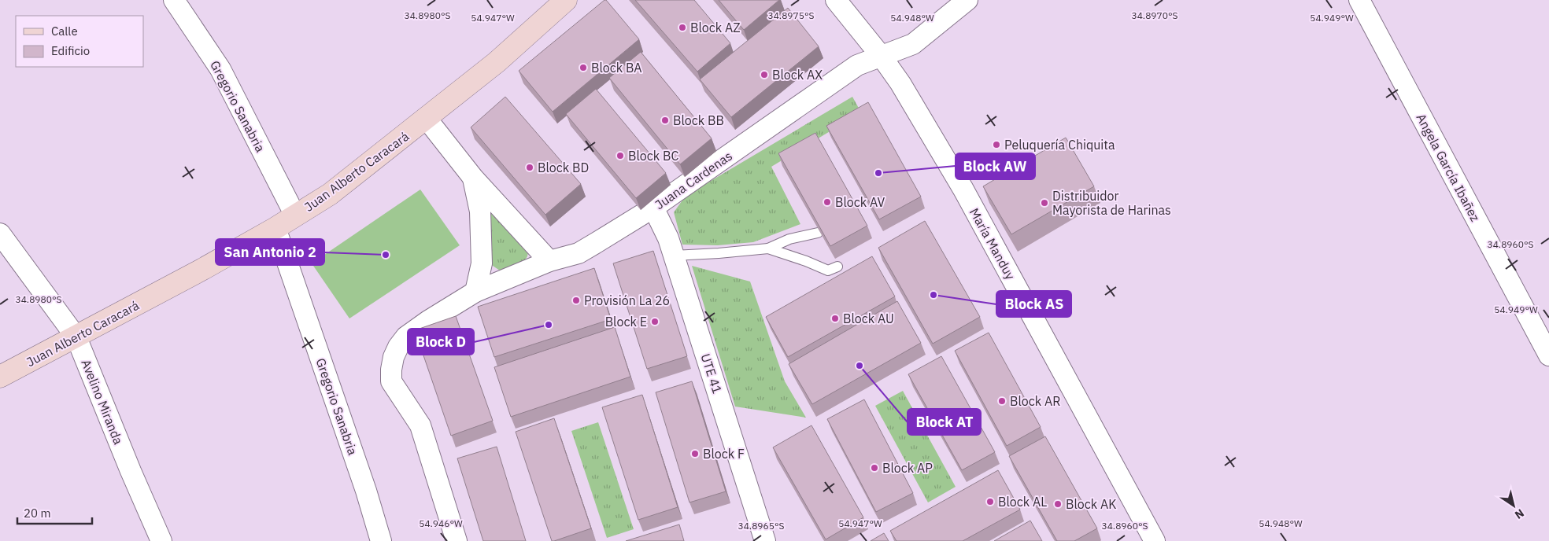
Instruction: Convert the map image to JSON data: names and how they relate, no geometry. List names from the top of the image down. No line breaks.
{"streets":{"street":["Gregorio Sanabria","Angela García Ibañez","Juan Alberto Caracará","Juana Cardenas","María Manduy","UTE 41","Avelino Miranda"]},"crossings":[["Gregorio Sanabria","Juan Alberto Caracará"],["Juan Alberto Caracará","Avelino Miranda"],["Juana Cardenas","María Manduy"],["Juana Cardenas","UTE 41"]],"places":["Block AZ","Block BA","Block AX","Block BB","Peluquería Chiquita","Block BC","Block BD","Block AW","Block AV","Distribuidor Mayorista de Harinas","San Antonio 2","Block AS","Provisión La 26","Block AU","Block E","Block D","Block AT","Block AR","Block F","Block AP","Block AL","Block AK"],"legend":["Calle","Edificio"],"scale_bar":"20 m","north":"bottom right","coordinates":["34.8980°S","34.8975°S","34.8970°S","54.948°W","54.949°W","54.947°W","34.8960°S","54.946°W","34.8965°S"]}
